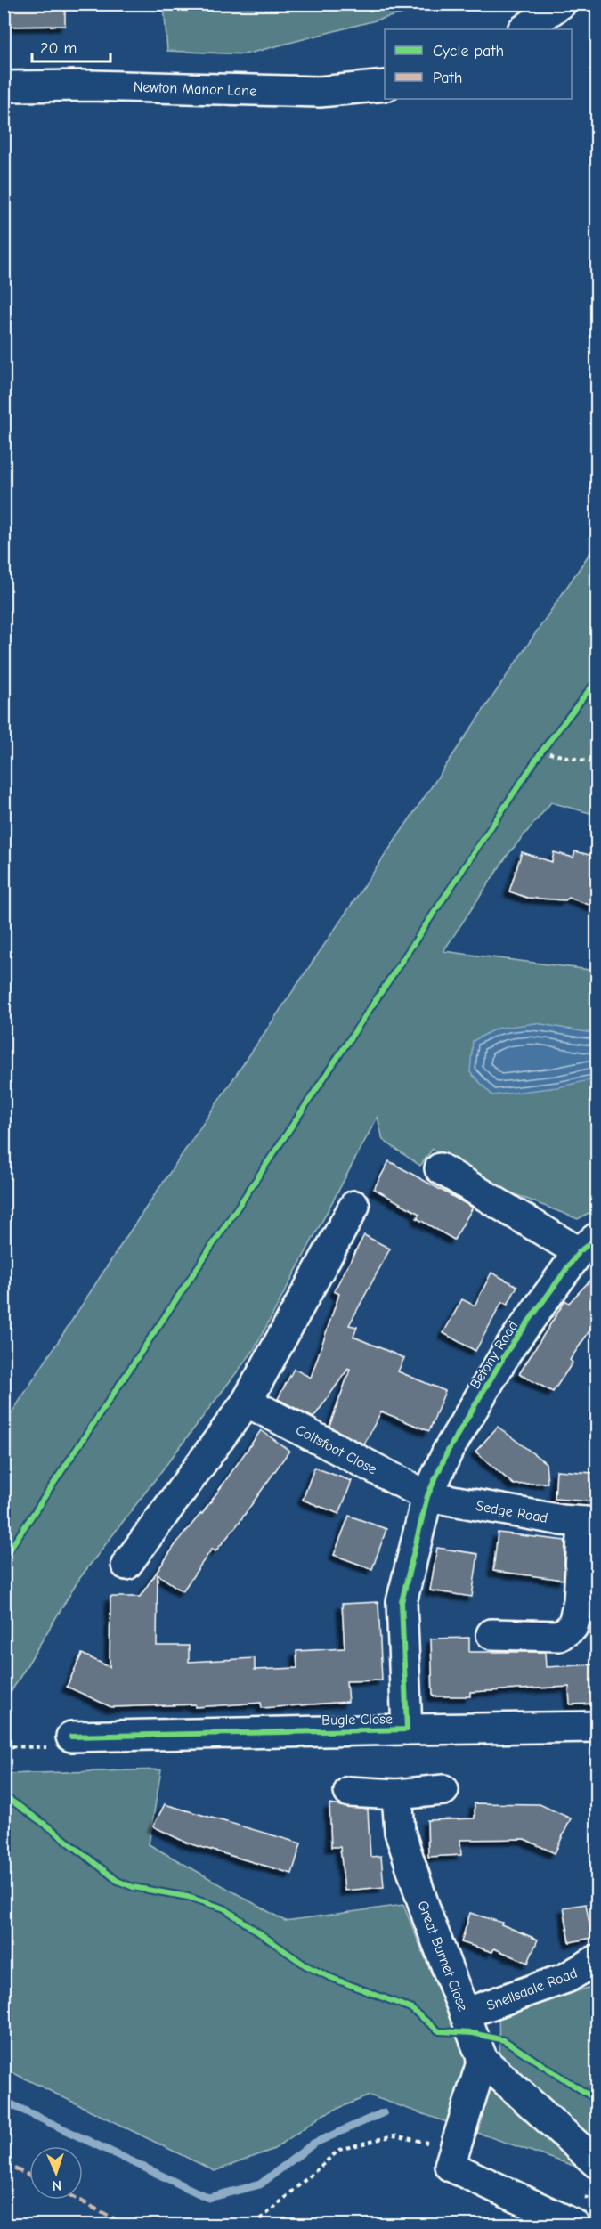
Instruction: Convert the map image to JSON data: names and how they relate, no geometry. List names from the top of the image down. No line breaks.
{"streets":{"street":["Newton Manor Lane","Betony Road","Coltsfoot Close","Sedge Road","Bugle Close","Great Burnet Close","Snellsdale Road"]},"crossings":[["Betony Road","Coltsfoot Close"],["Betony Road","Sedge Road"],["Betony Road","Bugle Close"],["Coltsfoot Close","Sedge Road"],["Coltsfoot Close","Bugle Close"],["Sedge Road","Bugle Close"],["Great Burnet Close","Snellsdale Road"]],"legend":["Cycle path","Path"],"scale_bar":"20 m","north":"bottom"}
